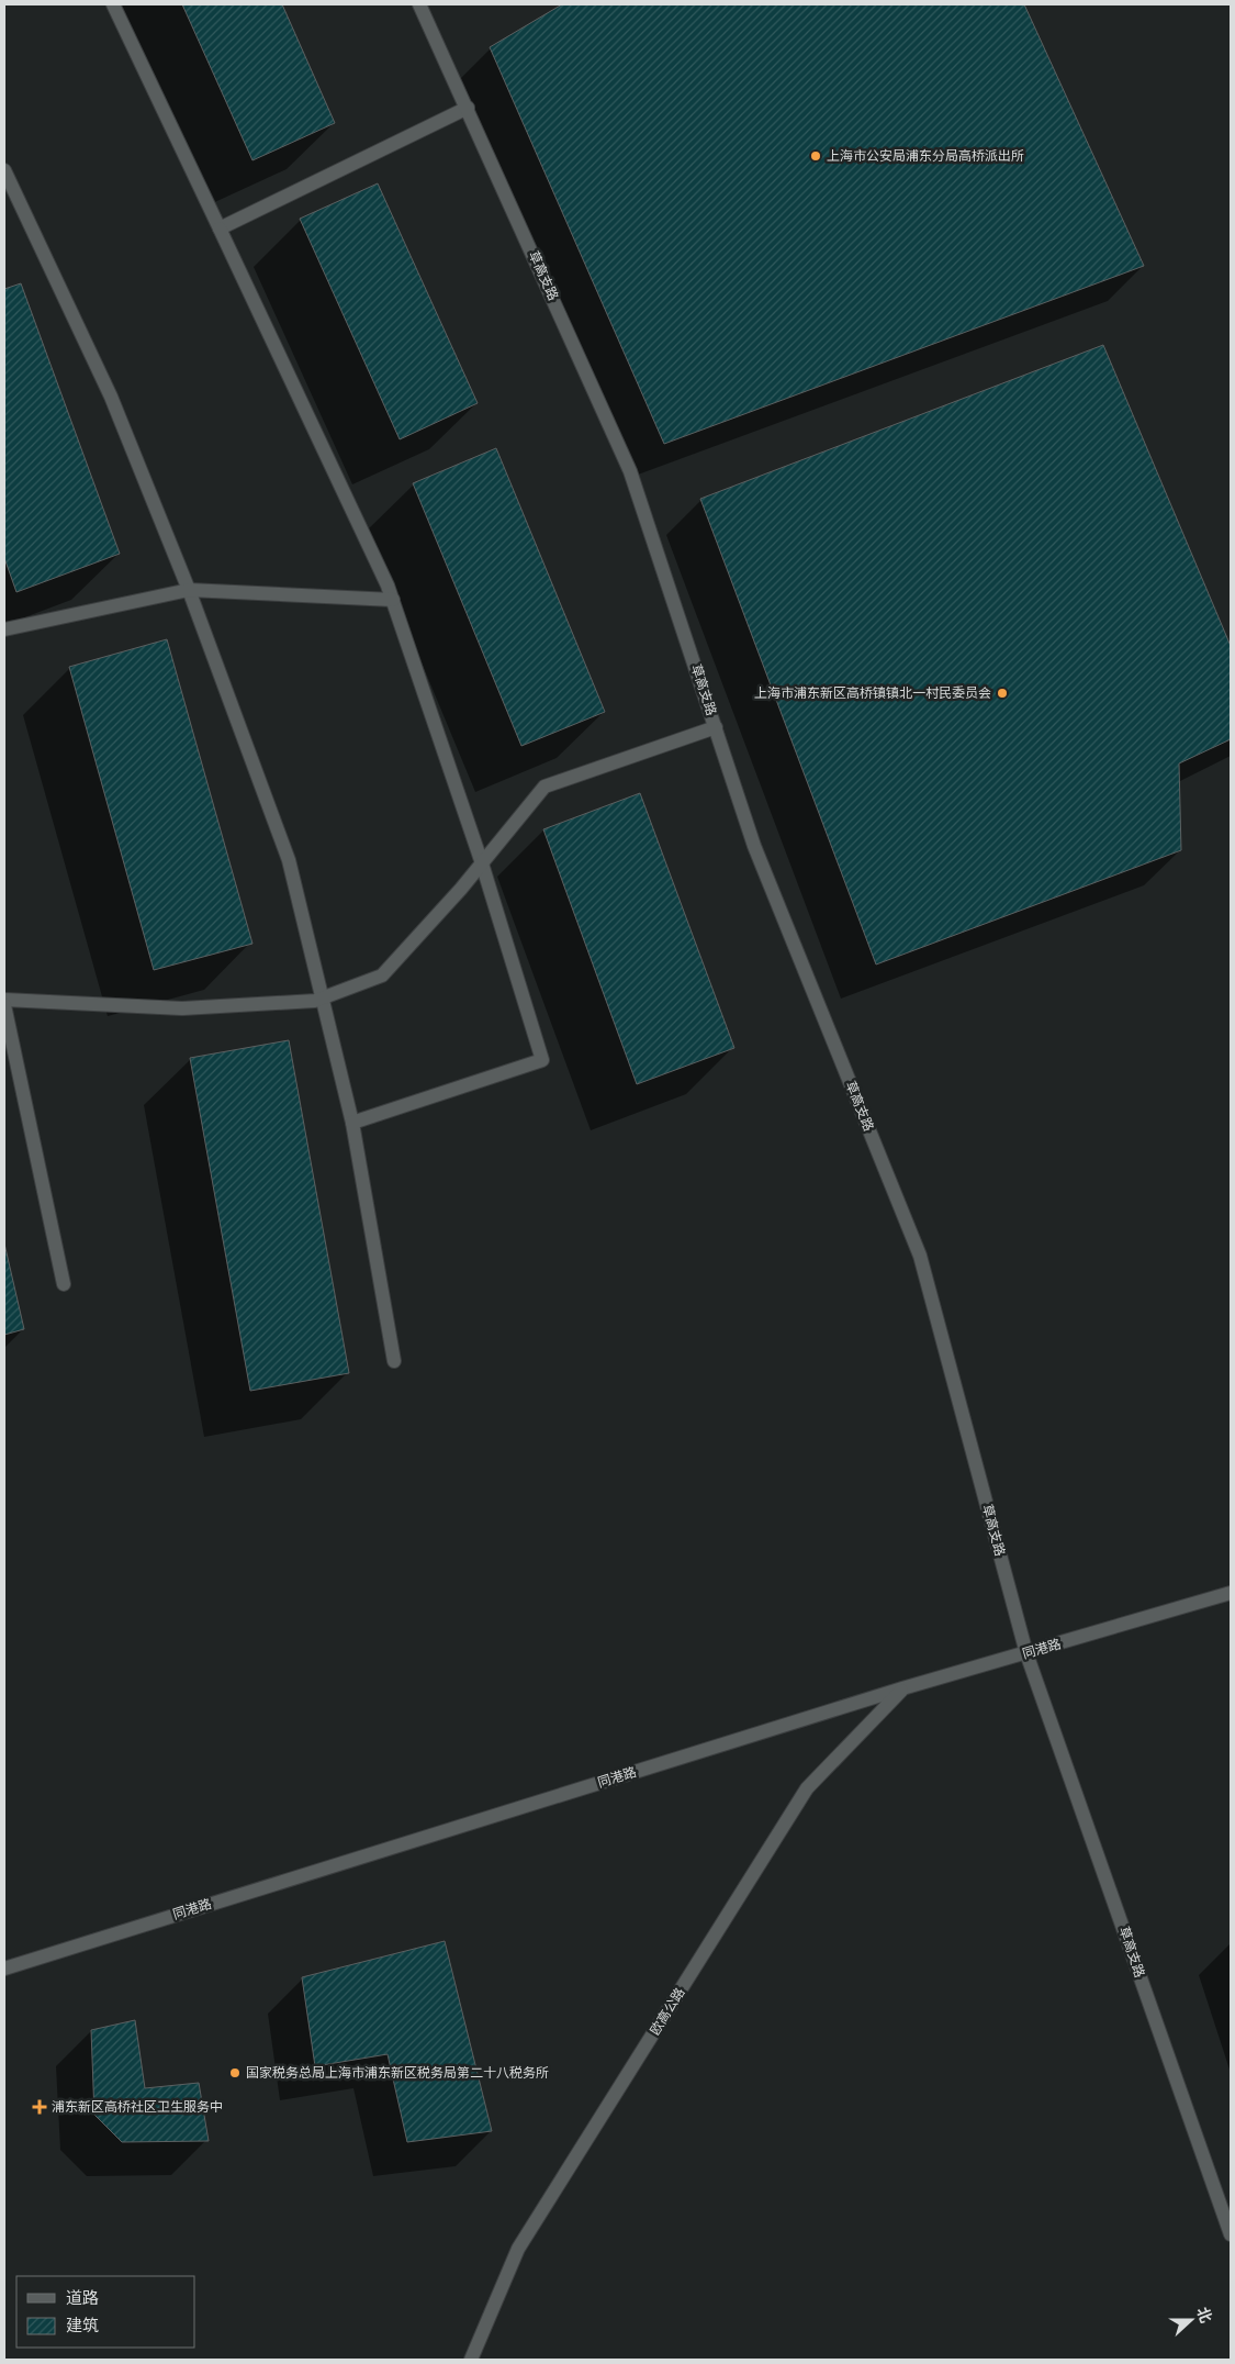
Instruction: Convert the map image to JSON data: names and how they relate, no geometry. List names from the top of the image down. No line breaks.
{"streets":{"street":["草高支路","同港路","欧高公路"]},"crossings":[["草高支路","同港路"],["同港路","欧高公路"]],"places":{"other":["上海市公安局浦东分局高桥派出所","上海市浦东新区高桥镇镇北一村民委员会","国家税务总局上海市浦东新区税务局第二十八税务所"],"health":["浦东新区高桥社区卫生服务中"]},"legend":["道路","建筑"],"north":"right"}
